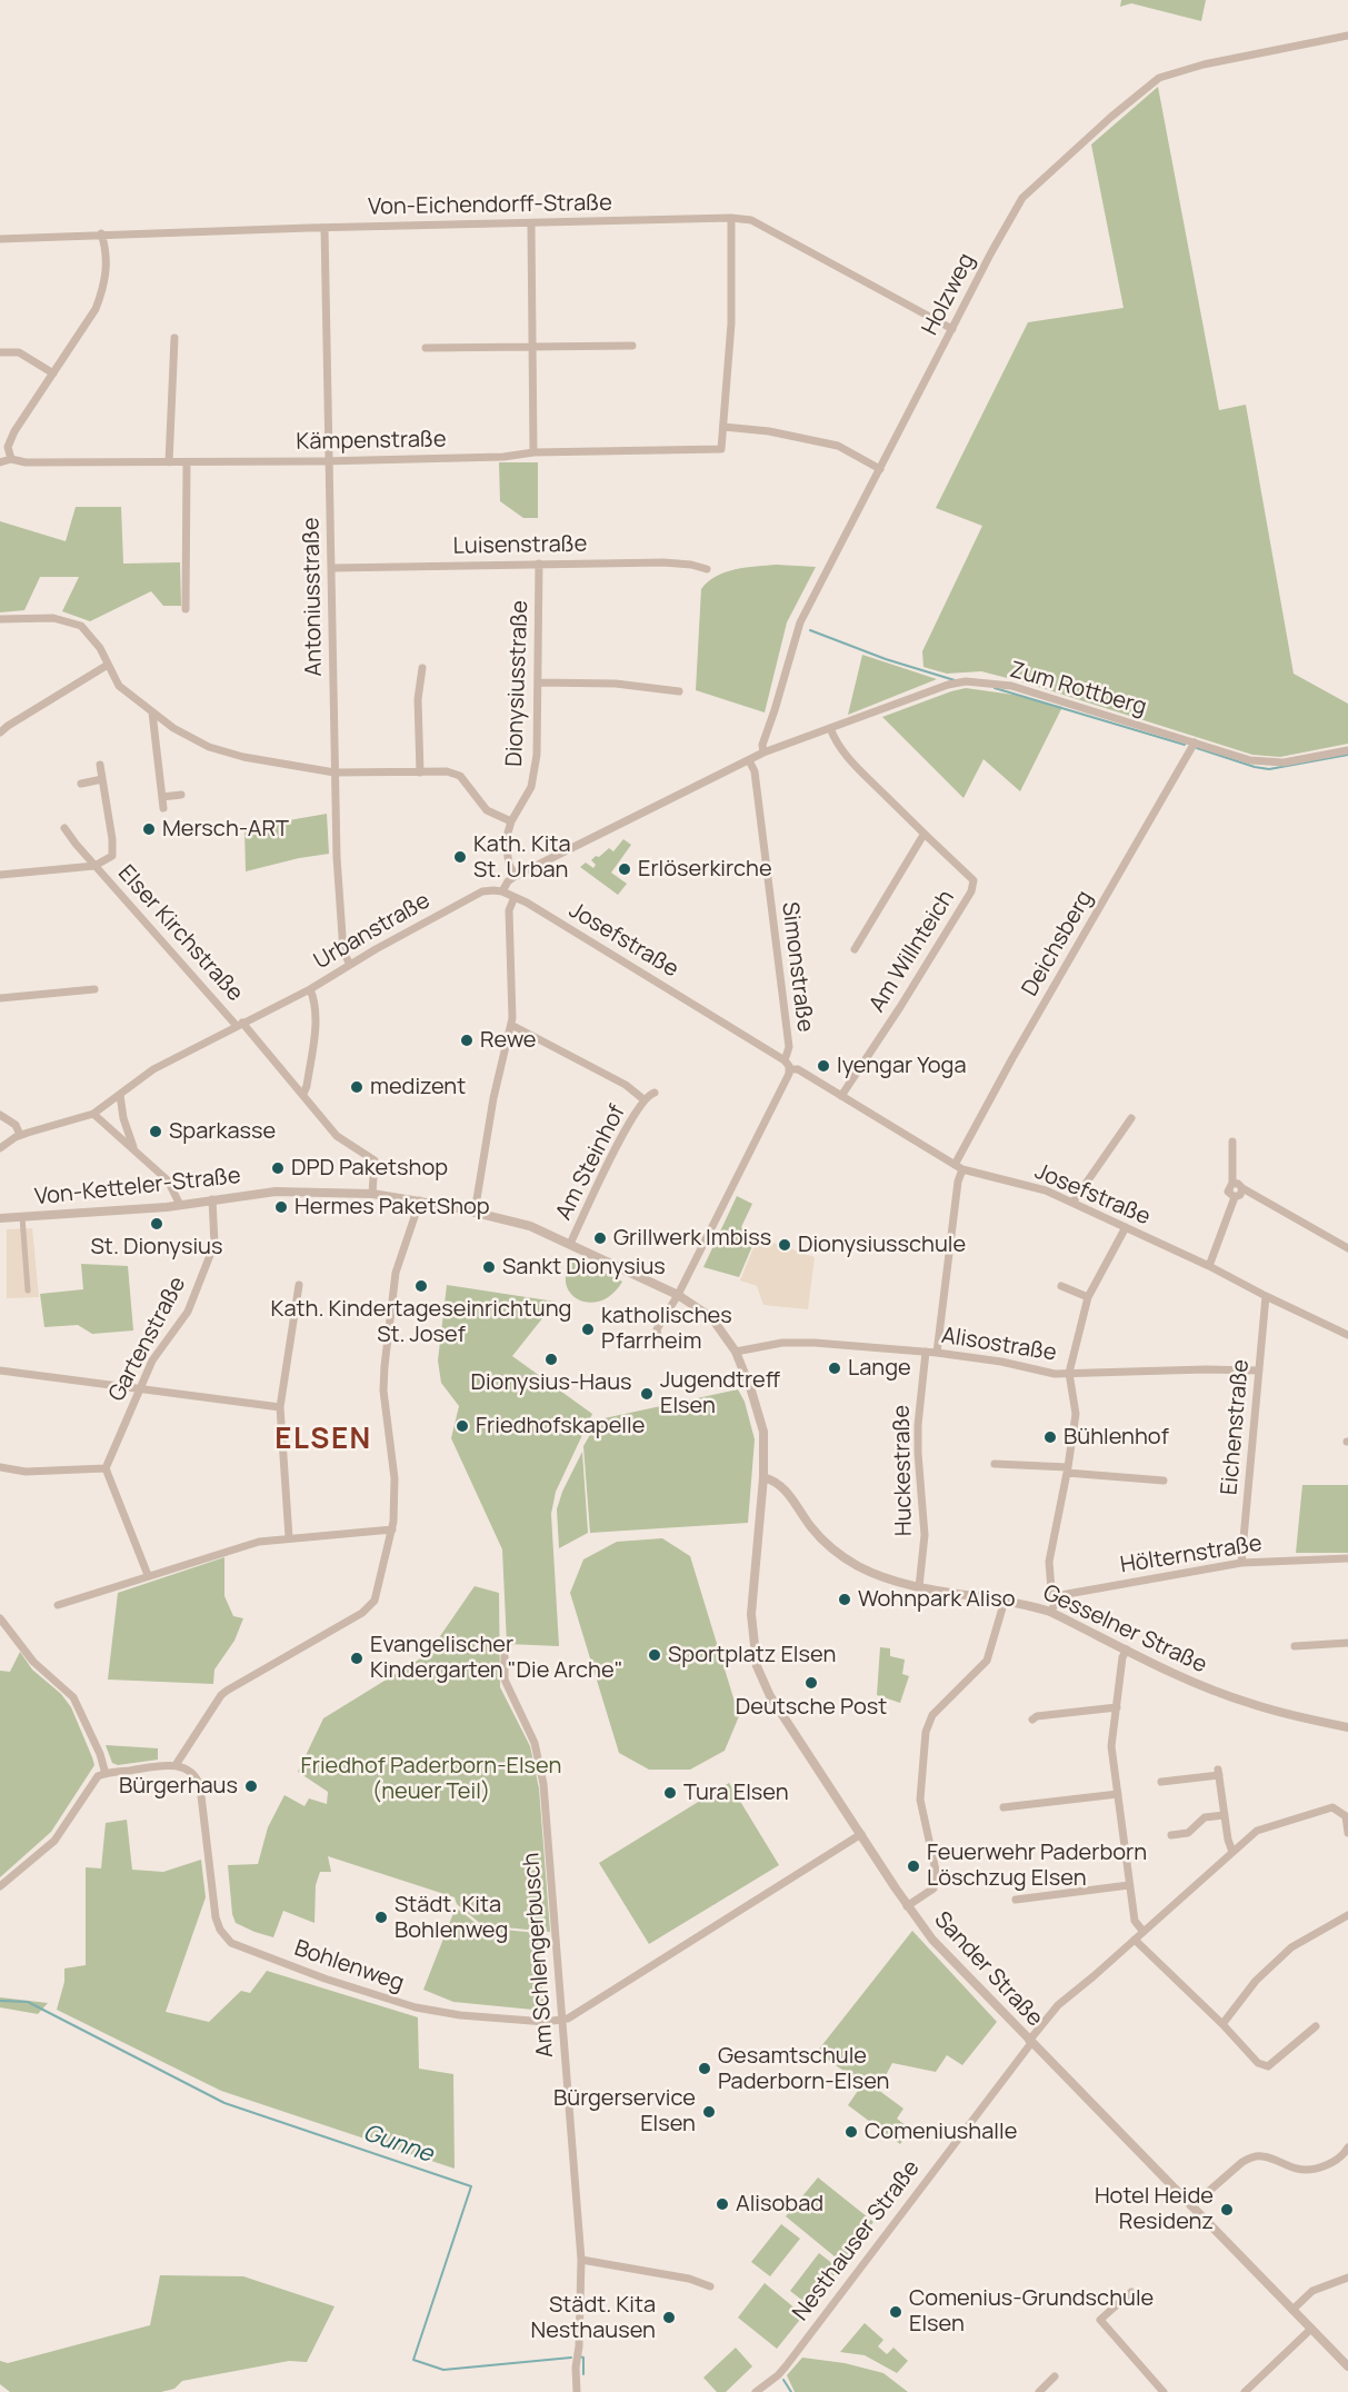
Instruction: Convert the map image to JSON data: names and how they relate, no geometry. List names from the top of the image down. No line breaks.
{"streets":{"street":["Von-Eichendorff-Straße","Holzweg","Kämpenstraße","Luisenstraße","Antoniusstraße","Dionysiusstraße","Zum Rottberg","Urbanstraße","Elser Kirchstraße","Josefstraße","Deichsberg","Am Willnteich","Simonstraße","Am Steinhof","Von-Ketteler-Straße","Gartenstraße","Alisostraße","Eichenstraße","Huckestraße","Hölternstraße","Gesselner Straße","Am Schlengerbusch","Bohlenweg","Sander Straße","Nesthauser Straße"]},"crossings":[["Von-Eichendorff-Straße","Holzweg"],["Von-Eichendorff-Straße","Antoniusstraße"],["Holzweg","Zum Rottberg"],["Kämpenstraße","Antoniusstraße"],["Luisenstraße","Antoniusstraße"],["Luisenstraße","Dionysiusstraße"],["Antoniusstraße","Urbanstraße"],["Zum Rottberg","Deichsberg"],["Zum Rottberg","Am Willnteich"],["Urbanstraße","Elser Kirchstraße"],["Urbanstraße","Josefstraße"],["Elser Kirchstraße","Von-Ketteler-Straße"],["Josefstraße","Deichsberg"],["Josefstraße","Am Willnteich"],["Josefstraße","Simonstraße"],["Josefstraße","Eichenstraße"],["Simonstraße","Von-Ketteler-Straße"],["Am Steinhof","Von-Ketteler-Straße"],["Von-Ketteler-Straße","Gartenstraße"],["Von-Ketteler-Straße","Alisostraße"],["Von-Ketteler-Straße","Gesselner Straße"],["Von-Ketteler-Straße","Sander Straße"],["Alisostraße","Eichenstraße"],["Alisostraße","Huckestraße"],["Eichenstraße","Hölternstraße"],["Huckestraße","Gesselner Straße"],["Gesselner Straße","Sander Straße"],["Am Schlengerbusch","Bohlenweg"],["Bohlenweg","Sander Straße"],["Sander Straße","Nesthauser Straße"]],"districts":["ELSEN"],"water":["Gunne"],"parks":["Friedhof Paderborn-Elsen (neuer Teil)"],"places":["Mersch-ART","Kath. Kita St. Urban","Erlöserkirche","Rewe","Iyengar Yoga","medizent","Sparkasse","DPD Paketshop","Hermes PaketShop","St. Dionysius","Grillwerk Imbiss","Dionysiusschule","Sankt Dionysius","Kath. Kindertageseinrichtung St. Josef","katholisches Pfarrheim","Dionysius-Haus","Lange","Jugendtreff Elsen","Friedhofskapelle","Bühlenhof","Wohnpark Aliso","Sportplatz Elsen","Evangelischer Kindergarten \"Die Arche\"","Deutsche Post","Bürgerhaus","Tura Elsen","Feuerwehr Paderborn Löschzug Elsen","Städt. Kita Bohlenweg","Gesamtschule Paderborn-Elsen","Bürgerservice Elsen","Comeniushalle","Alisobad","Hotel Heide Residenz","Comenius-Grundschule Elsen","Städt. Kita Nesthausen"]}
